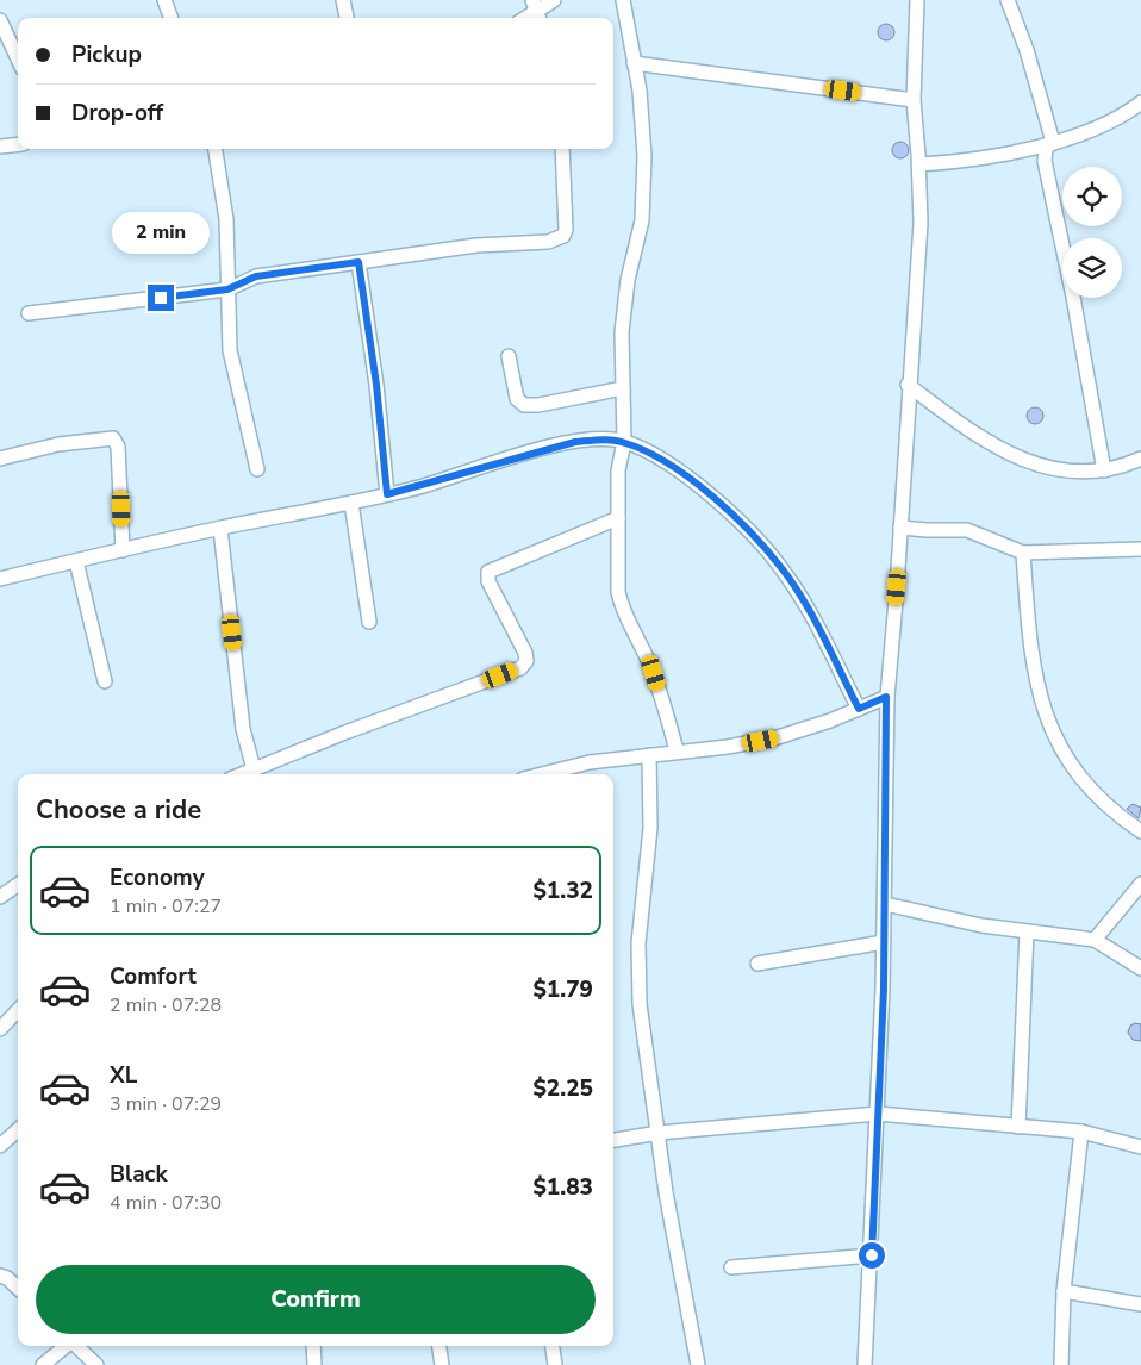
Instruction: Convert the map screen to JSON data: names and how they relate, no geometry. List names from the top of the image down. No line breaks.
{"page":{"banner":["Pickup","Drop-off"],"bubble":"2 min","heading":"Choose a ride","list":[{"name":"Economy","note":"1 min · 07:27","value":"$1.32"},{"name":"Comfort","note":"2 min · 07:28","value":"$1.79"},{"name":"XL","note":"3 min · 07:29","value":"$2.25"},{"name":"Black","note":"4 min · 07:30","value":"$1.83"}],"buttons":"Confirm"}}
